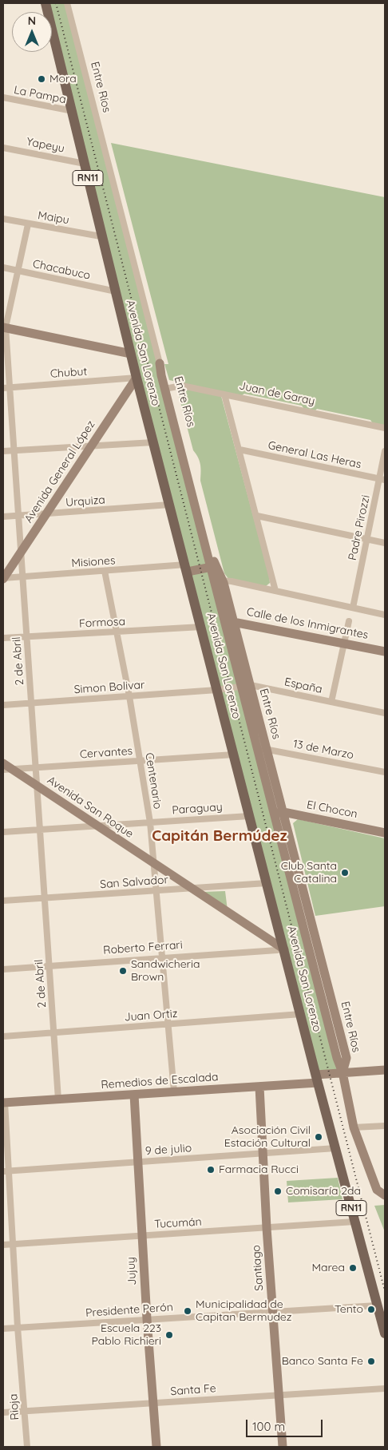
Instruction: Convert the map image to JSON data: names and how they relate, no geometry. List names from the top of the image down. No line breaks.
{"streets":{"main road":["RN11","Avenida San Lorenzo"],"street":["Entre Ríos","La Pampa","Yapeyu","Maipu","Chacabuco","Chubut","Juan de Garay","General Las Heras","Avenida General López","Urquiza","Padre Pirozzi","Misiones","Formosa","Calle de los Inmigrantes","2 de Abril","España","Simon Bolivar","13 de Marzo","Cervantes","Centenario","Avenida San Roque","Paraguay","El Chocon","San Salvador","Roberto Ferrari","Juan Ortiz","Remedios de Escalada","9 de julio","Tucumán","Santiago","Jujuy","Presidente Perón","Santa Fe","Rioja"]},"crossings":[["Entre Ríos","Juan de Garay"],["Entre Ríos","Calle de los Inmigrantes"],["Entre Ríos","España"],["Entre Ríos","13 de Marzo"],["Entre Ríos","El Chocon"],["Entre Ríos","Remedios de Escalada"],["La Pampa","Avenida San Lorenzo"],["Yapeyu","Avenida San Lorenzo"],["Maipu","Avenida San Lorenzo"],["Maipu","2 de Abril"],["Chacabuco","Avenida San Lorenzo"],["Chacabuco","2 de Abril"],["Avenida San Lorenzo","Chubut"],["Avenida San Lorenzo","Avenida General López"],["Avenida San Lorenzo","Urquiza"],["Avenida San Lorenzo","Misiones"],["Avenida San Lorenzo","Formosa"],["Avenida San Lorenzo","España"],["Avenida San Lorenzo","Simon Bolivar"],["Avenida San Lorenzo","Cervantes"],["Avenida San Lorenzo","Avenida San Roque"],["Avenida San Lorenzo","Paraguay"],["Avenida San Lorenzo","San Salvador"],["Avenida San Lorenzo","Roberto Ferrari"],["Avenida San Lorenzo","Juan Ortiz"],["Avenida San Lorenzo","Remedios de Escalada"],["Avenida San Lorenzo","9 de julio"],["Avenida San Lorenzo","Tucumán"],["Avenida San Lorenzo","Presidente Perón"],["Chubut","Avenida General López"],["Chubut","2 de Abril"],["General Las Heras","Padre Pirozzi"],["Avenida General López","Urquiza"],["Avenida General López","Misiones"],["Avenida General López","2 de Abril"],["Urquiza","2 de Abril"],["Misiones","2 de Abril"],["Misiones","Centenario"],["Formosa","2 de Abril"],["Formosa","Centenario"],["2 de Abril","Simon Bolivar"],["2 de Abril","Cervantes"],["2 de Abril","Avenida San Roque"],["2 de Abril","Paraguay"],["2 de Abril","San Salvador"],["2 de Abril","Roberto Ferrari"],["2 de Abril","Juan Ortiz"],["2 de Abril","Remedios de Escalada"],["España","Simon Bolivar"],["Simon Bolivar","Centenario"],["Cervantes","Centenario"],["Cervantes","Avenida San Roque"],["Centenario","Avenida San Roque"],["Centenario","Paraguay"],["Centenario","San Salvador"],["Centenario","Roberto Ferrari"],["Centenario","Juan Ortiz"],["Centenario","Remedios de Escalada"],["Avenida San Roque","Paraguay"],["Avenida San Roque","San Salvador"],["Avenida San Roque","Roberto Ferrari"],["Remedios de Escalada","Santiago"],["Remedios de Escalada","Jujuy"],["Remedios de Escalada","Rioja"],["9 de julio","Santiago"],["9 de julio","Jujuy"],["9 de julio","Rioja"],["Tucumán","Santiago"],["Tucumán","Jujuy"],["Tucumán","Rioja"],["Santiago","Presidente Perón"],["Santiago","Santa Fe"],["Jujuy","Presidente Perón"],["Jujuy","Santa Fe"],["Presidente Perón","Rioja"],["Santa Fe","Rioja"]],"districts":["Capitán Bermúdez"],"places":["Mora","Club Santa Catalina","Sandwicheria Brown","Asociación Civil Estación Cultural","Farmacia Rucci","Comisaría 2da","Marea","Tento","Municipalidad de Capitan Bermudez","Escuela 223 Pablo Richieri","Banco Santa Fe"],"scale_bar":"100 m","north":"top"}
